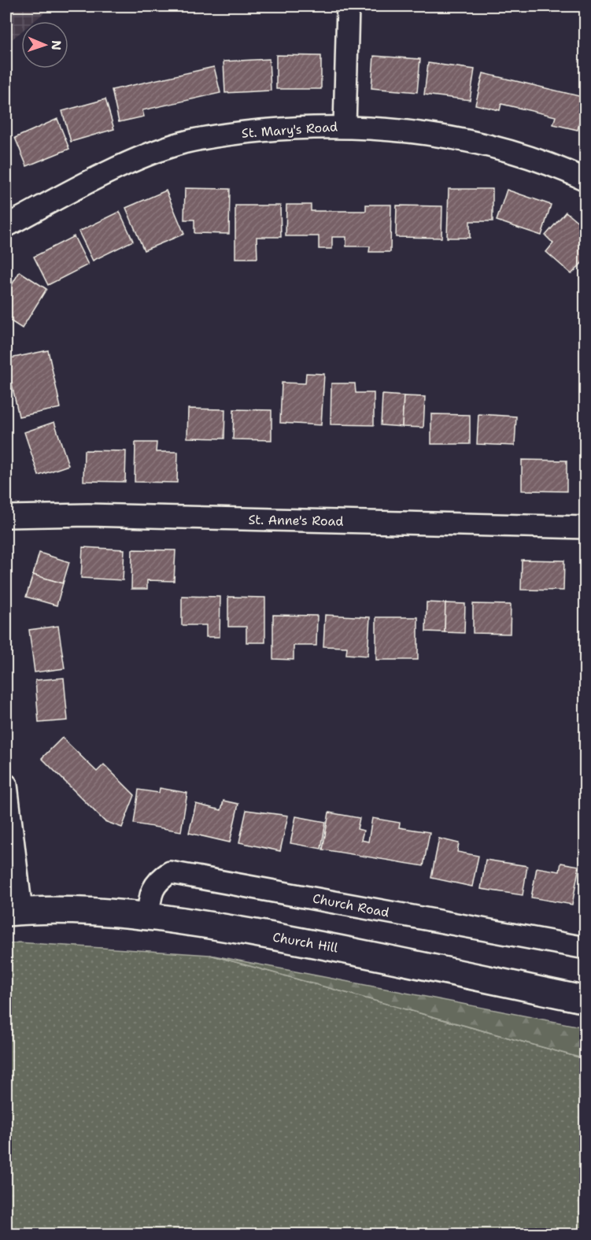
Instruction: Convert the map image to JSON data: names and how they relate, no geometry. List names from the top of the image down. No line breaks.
{"streets":{"street":["St. Mary's Road","St. Anne's Road","Church Road","Church Hill"]},"crossings":[["Church Road","Church Hill"]],"north":"right"}
